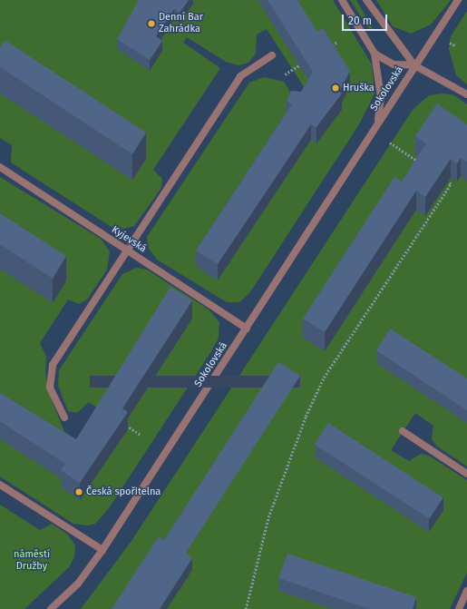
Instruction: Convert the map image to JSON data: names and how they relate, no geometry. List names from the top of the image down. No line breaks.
{"streets":{"street":["Sokolovská","Kyjevská"]},"crossings":[["Sokolovská","Kyjevská"]],"parks":["náměstí Družby"],"places":["Denní Bar Zahrádka","Hruška","Česká spořitelna"],"scale_bar":"20 m"}
